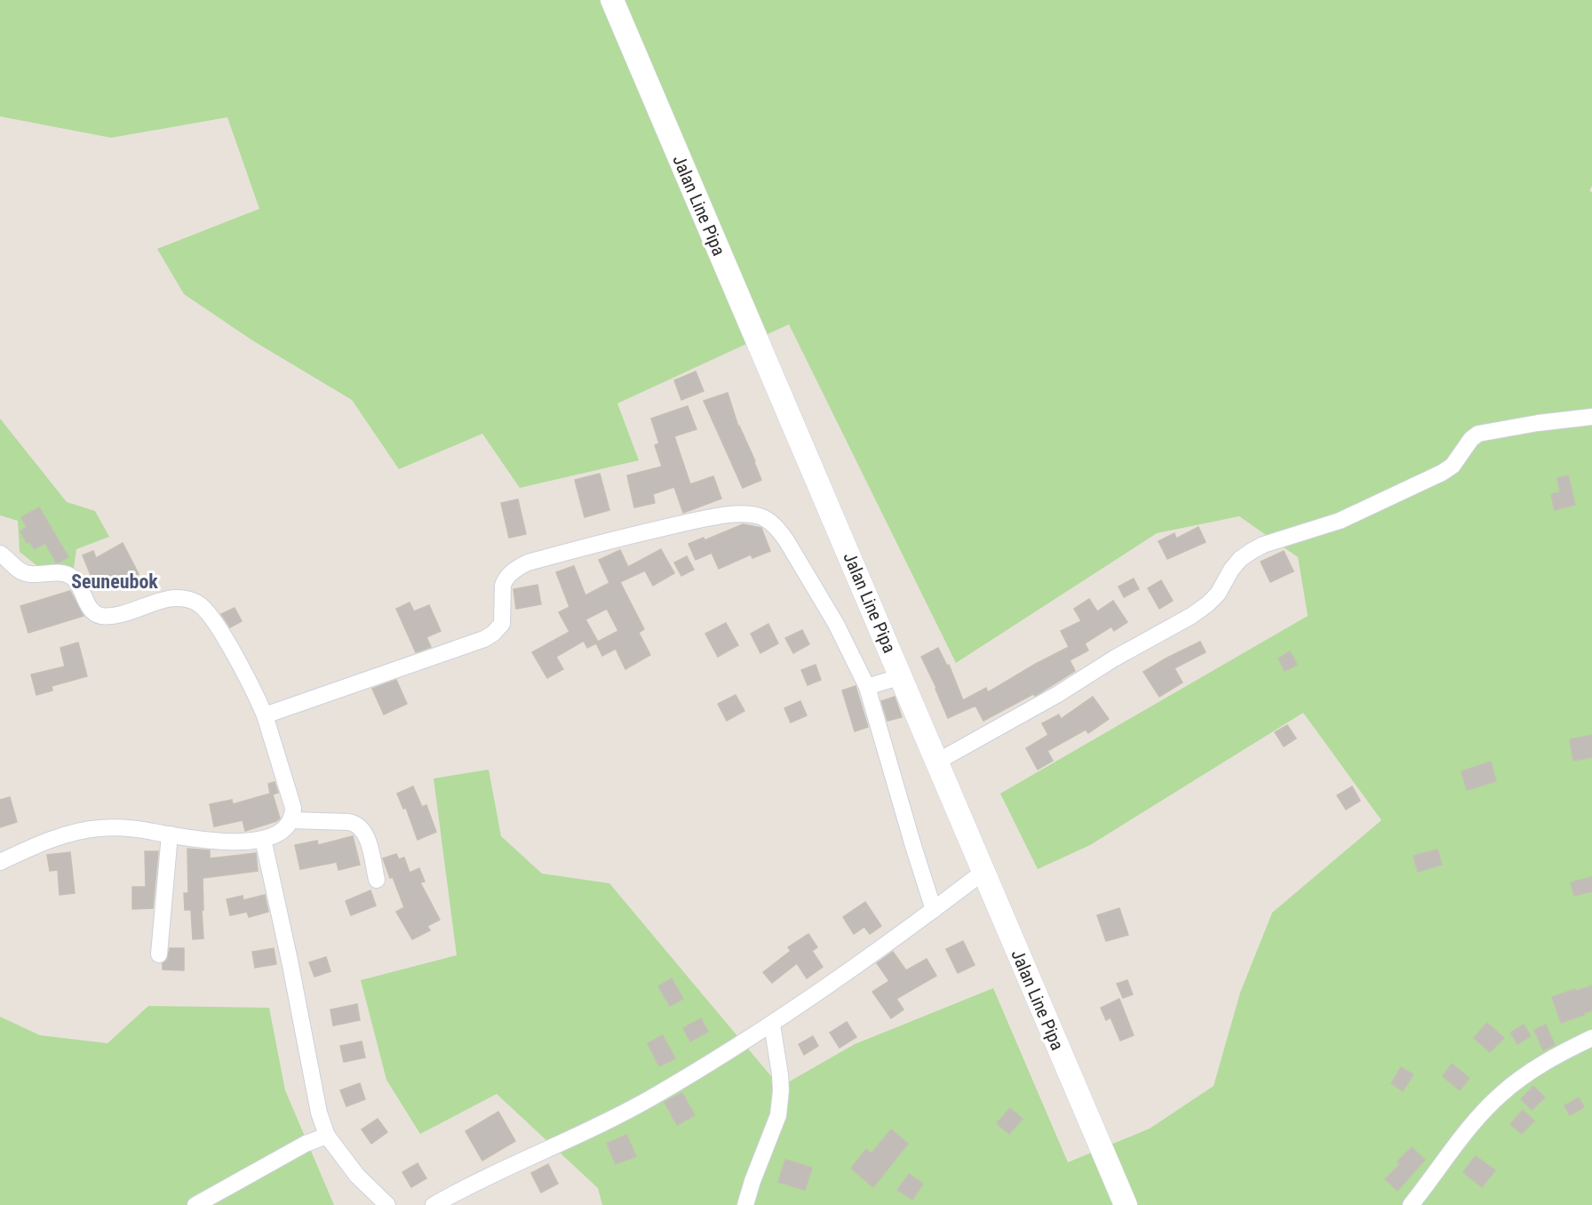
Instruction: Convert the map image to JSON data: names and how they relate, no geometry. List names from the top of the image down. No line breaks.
{"streets":{"main road":["Jalan Line Pipa"]},"districts":["Seuneubok"]}
